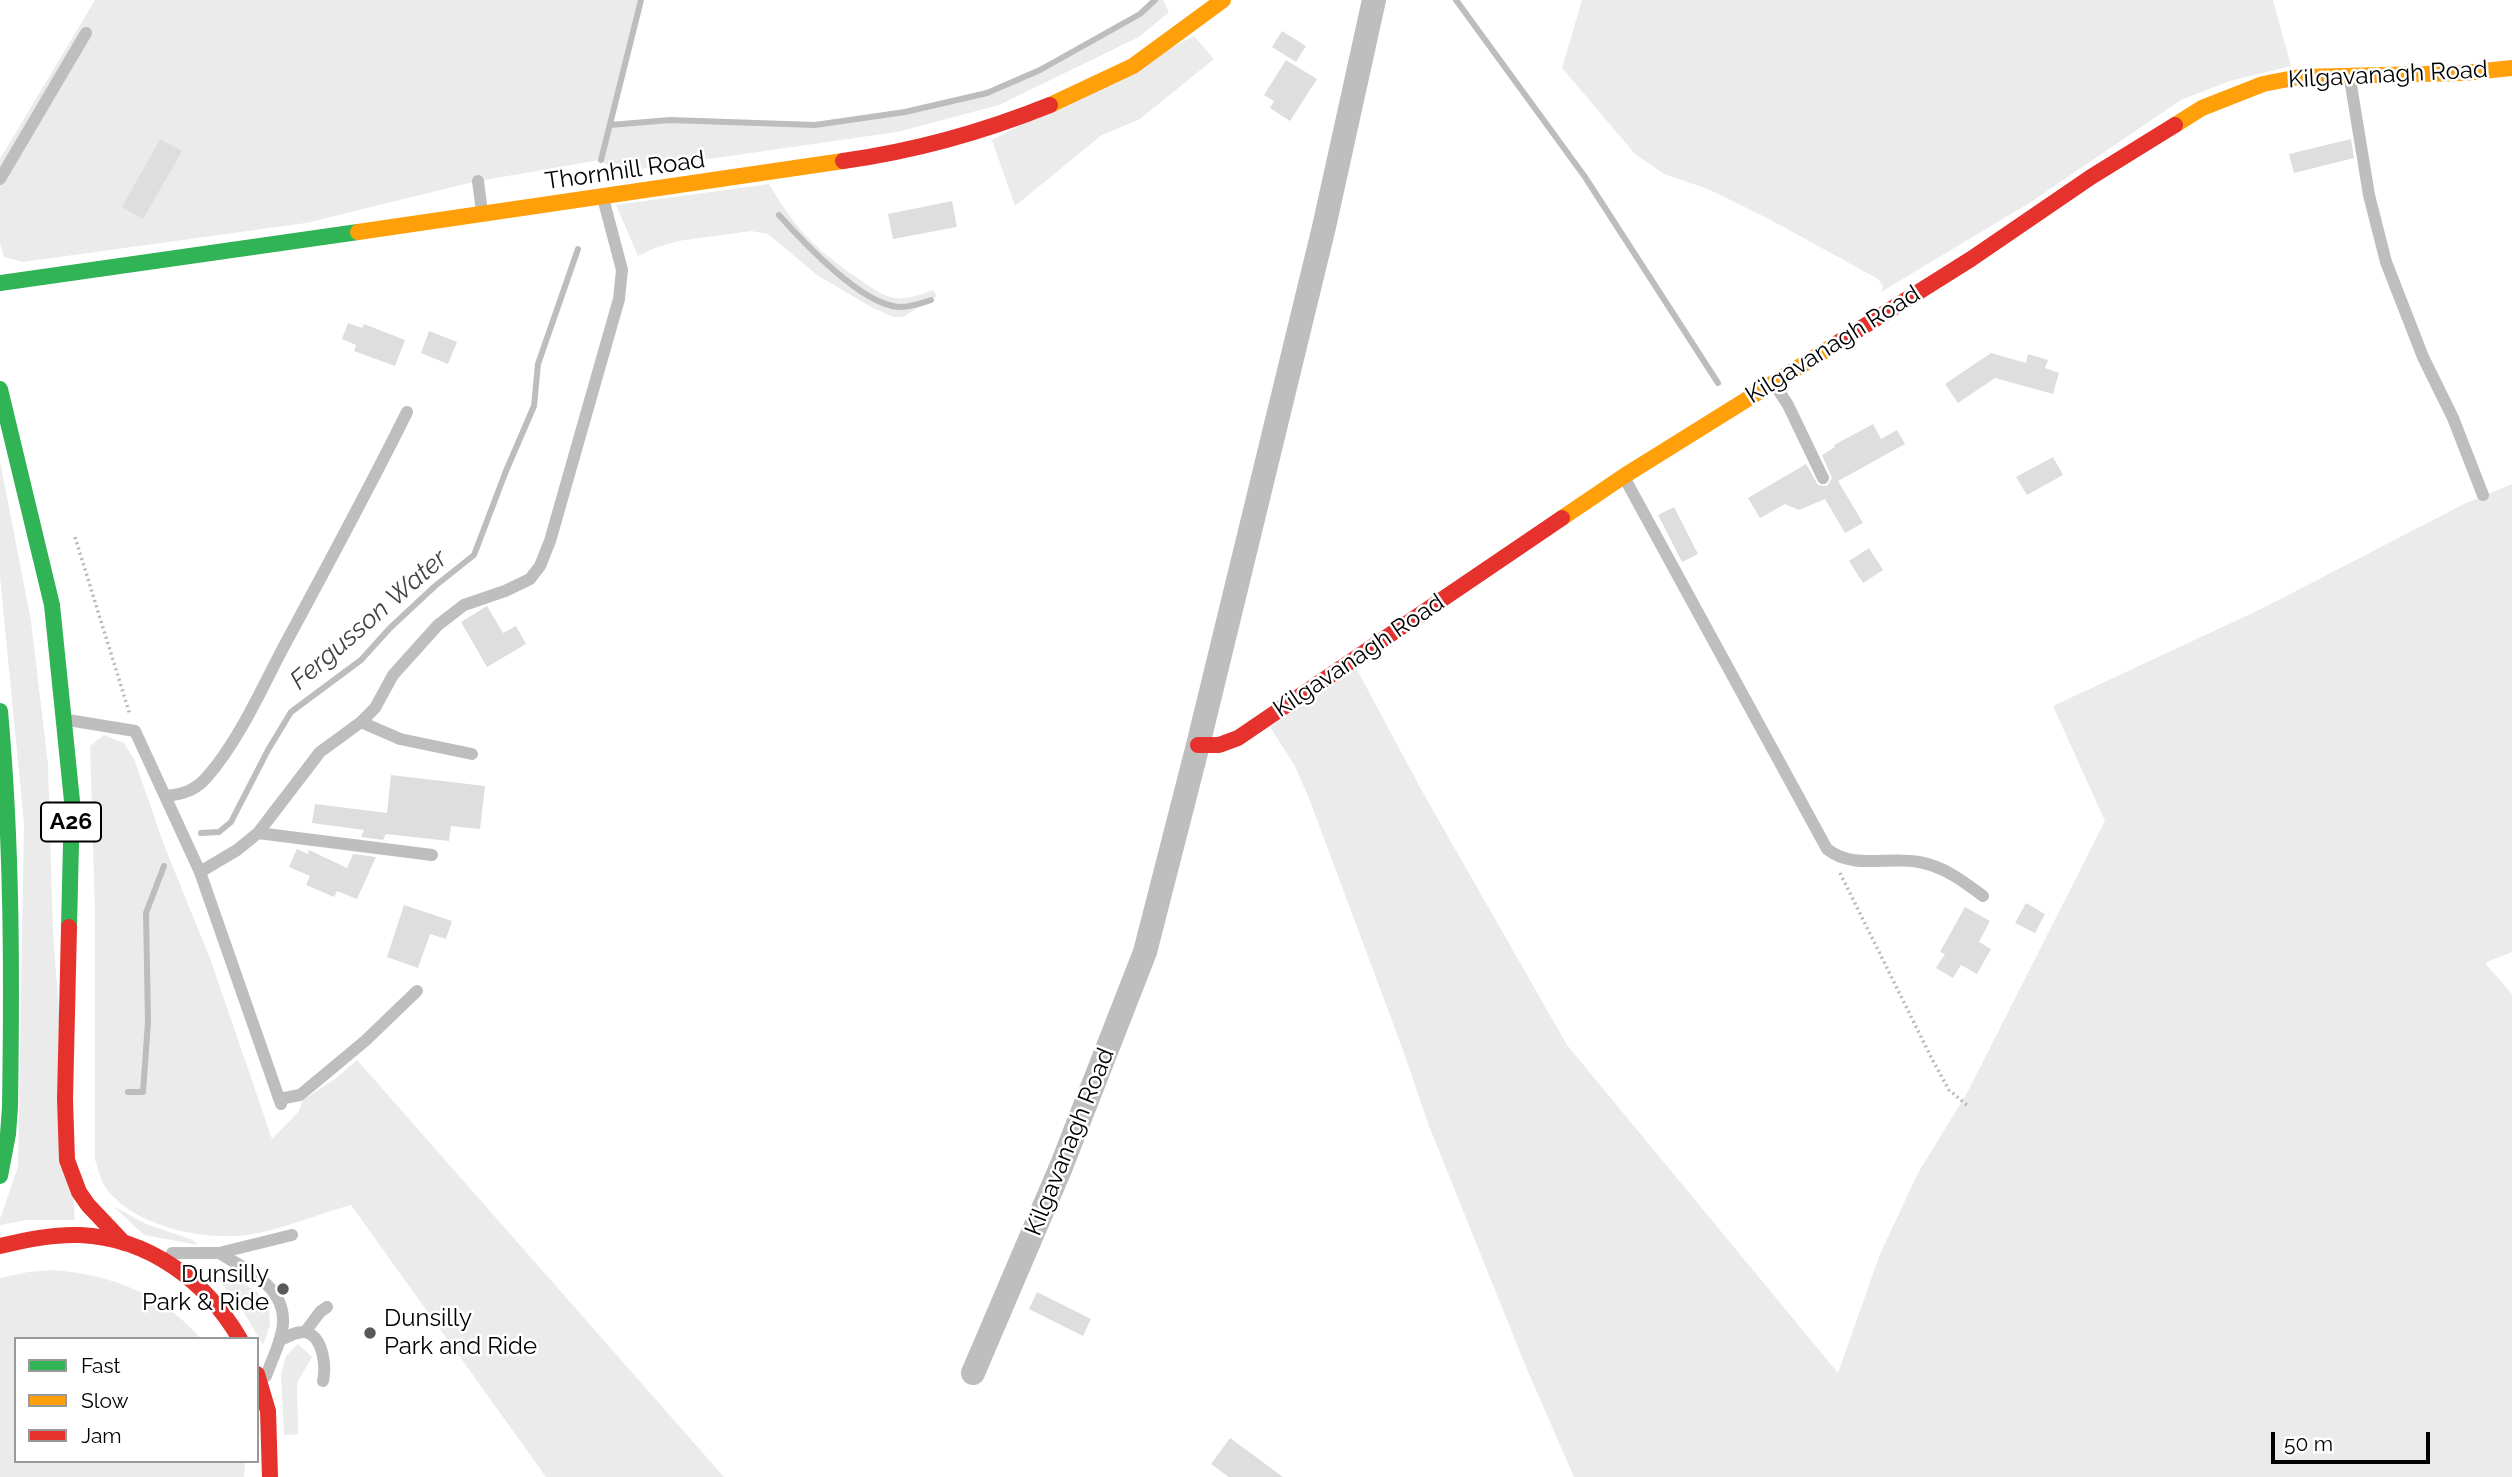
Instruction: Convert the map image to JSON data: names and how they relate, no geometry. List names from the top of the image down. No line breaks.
{"streets":{"main road":["Kilgavanagh Road","Thornhill Road","A26"]},"water":["Fergusson Water"],"places":["Dunsilly Park & Ride","Dunsilly Park and Ride"],"legend":["Fast","Slow","Jam"],"scale_bar":"50 m"}
